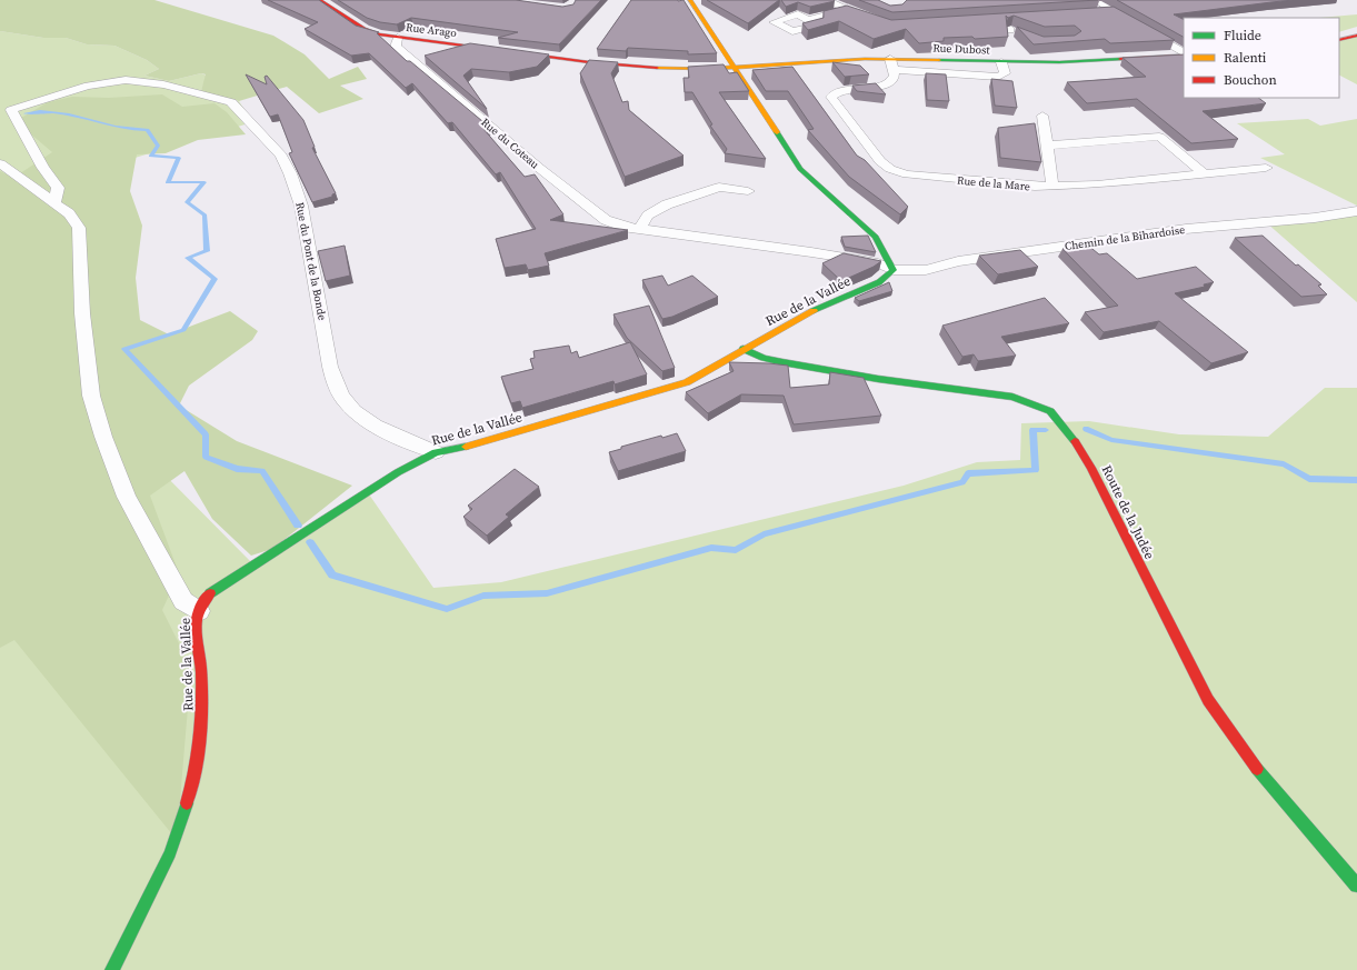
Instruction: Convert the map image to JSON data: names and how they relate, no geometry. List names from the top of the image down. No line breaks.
{"streets":{"street":["Rue Arago","Rue Dubost","Rue du Coteau","Rue de la Mare","Chemin de la Bihardoise","Rue du Pont de la Bonde","Rue de la Vallée","Route de la Judée"]},"crossings":[["Rue Arago","Rue du Coteau"],["Rue du Coteau","Chemin de la Bihardoise"],["Rue du Coteau","Rue de la Vallée"],["Chemin de la Bihardoise","Rue de la Vallée"],["Rue du Pont de la Bonde","Rue de la Vallée"],["Rue de la Vallée","Route de la Judée"]],"legend":["Fluide","Ralenti","Bouchon"]}
